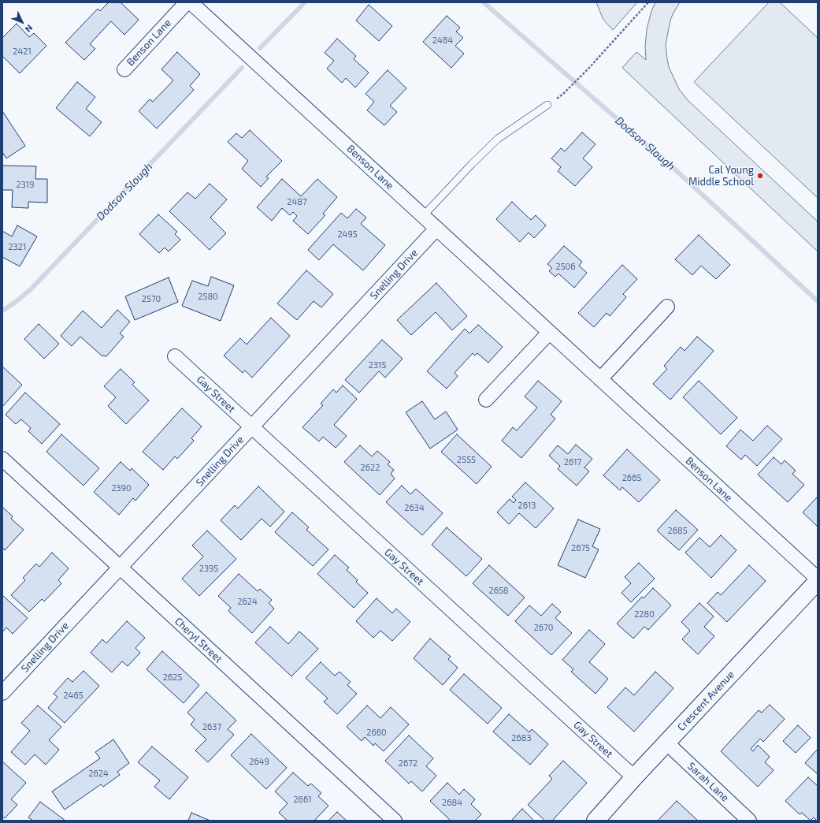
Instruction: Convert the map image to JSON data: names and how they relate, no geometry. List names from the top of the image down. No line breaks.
{"streets":{"street":["Benson Lane","Snelling Drive","Gay Street","Cheryl Street","Crescent Avenue","Sarah Lane"]},"crossings":[["Benson Lane","Snelling Drive"],["Benson Lane","Crescent Avenue"],["Snelling Drive","Gay Street"],["Snelling Drive","Cheryl Street"],["Gay Street","Crescent Avenue"],["Crescent Avenue","Sarah Lane"]],"water":["Dodson Slough"],"places":["Cal Young Middle School"],"house_numbers":["2484","2421","2319","2487","2495","2321","2506","2580","2570","2315","2555","2617","2622","2665","2390","2613","2634","2685","2675","2395","2658","2624","2280","2670","2625","2465","2637","2660","2683","2649","2672","2624","2661","2684"],"north":"bottom right"}
